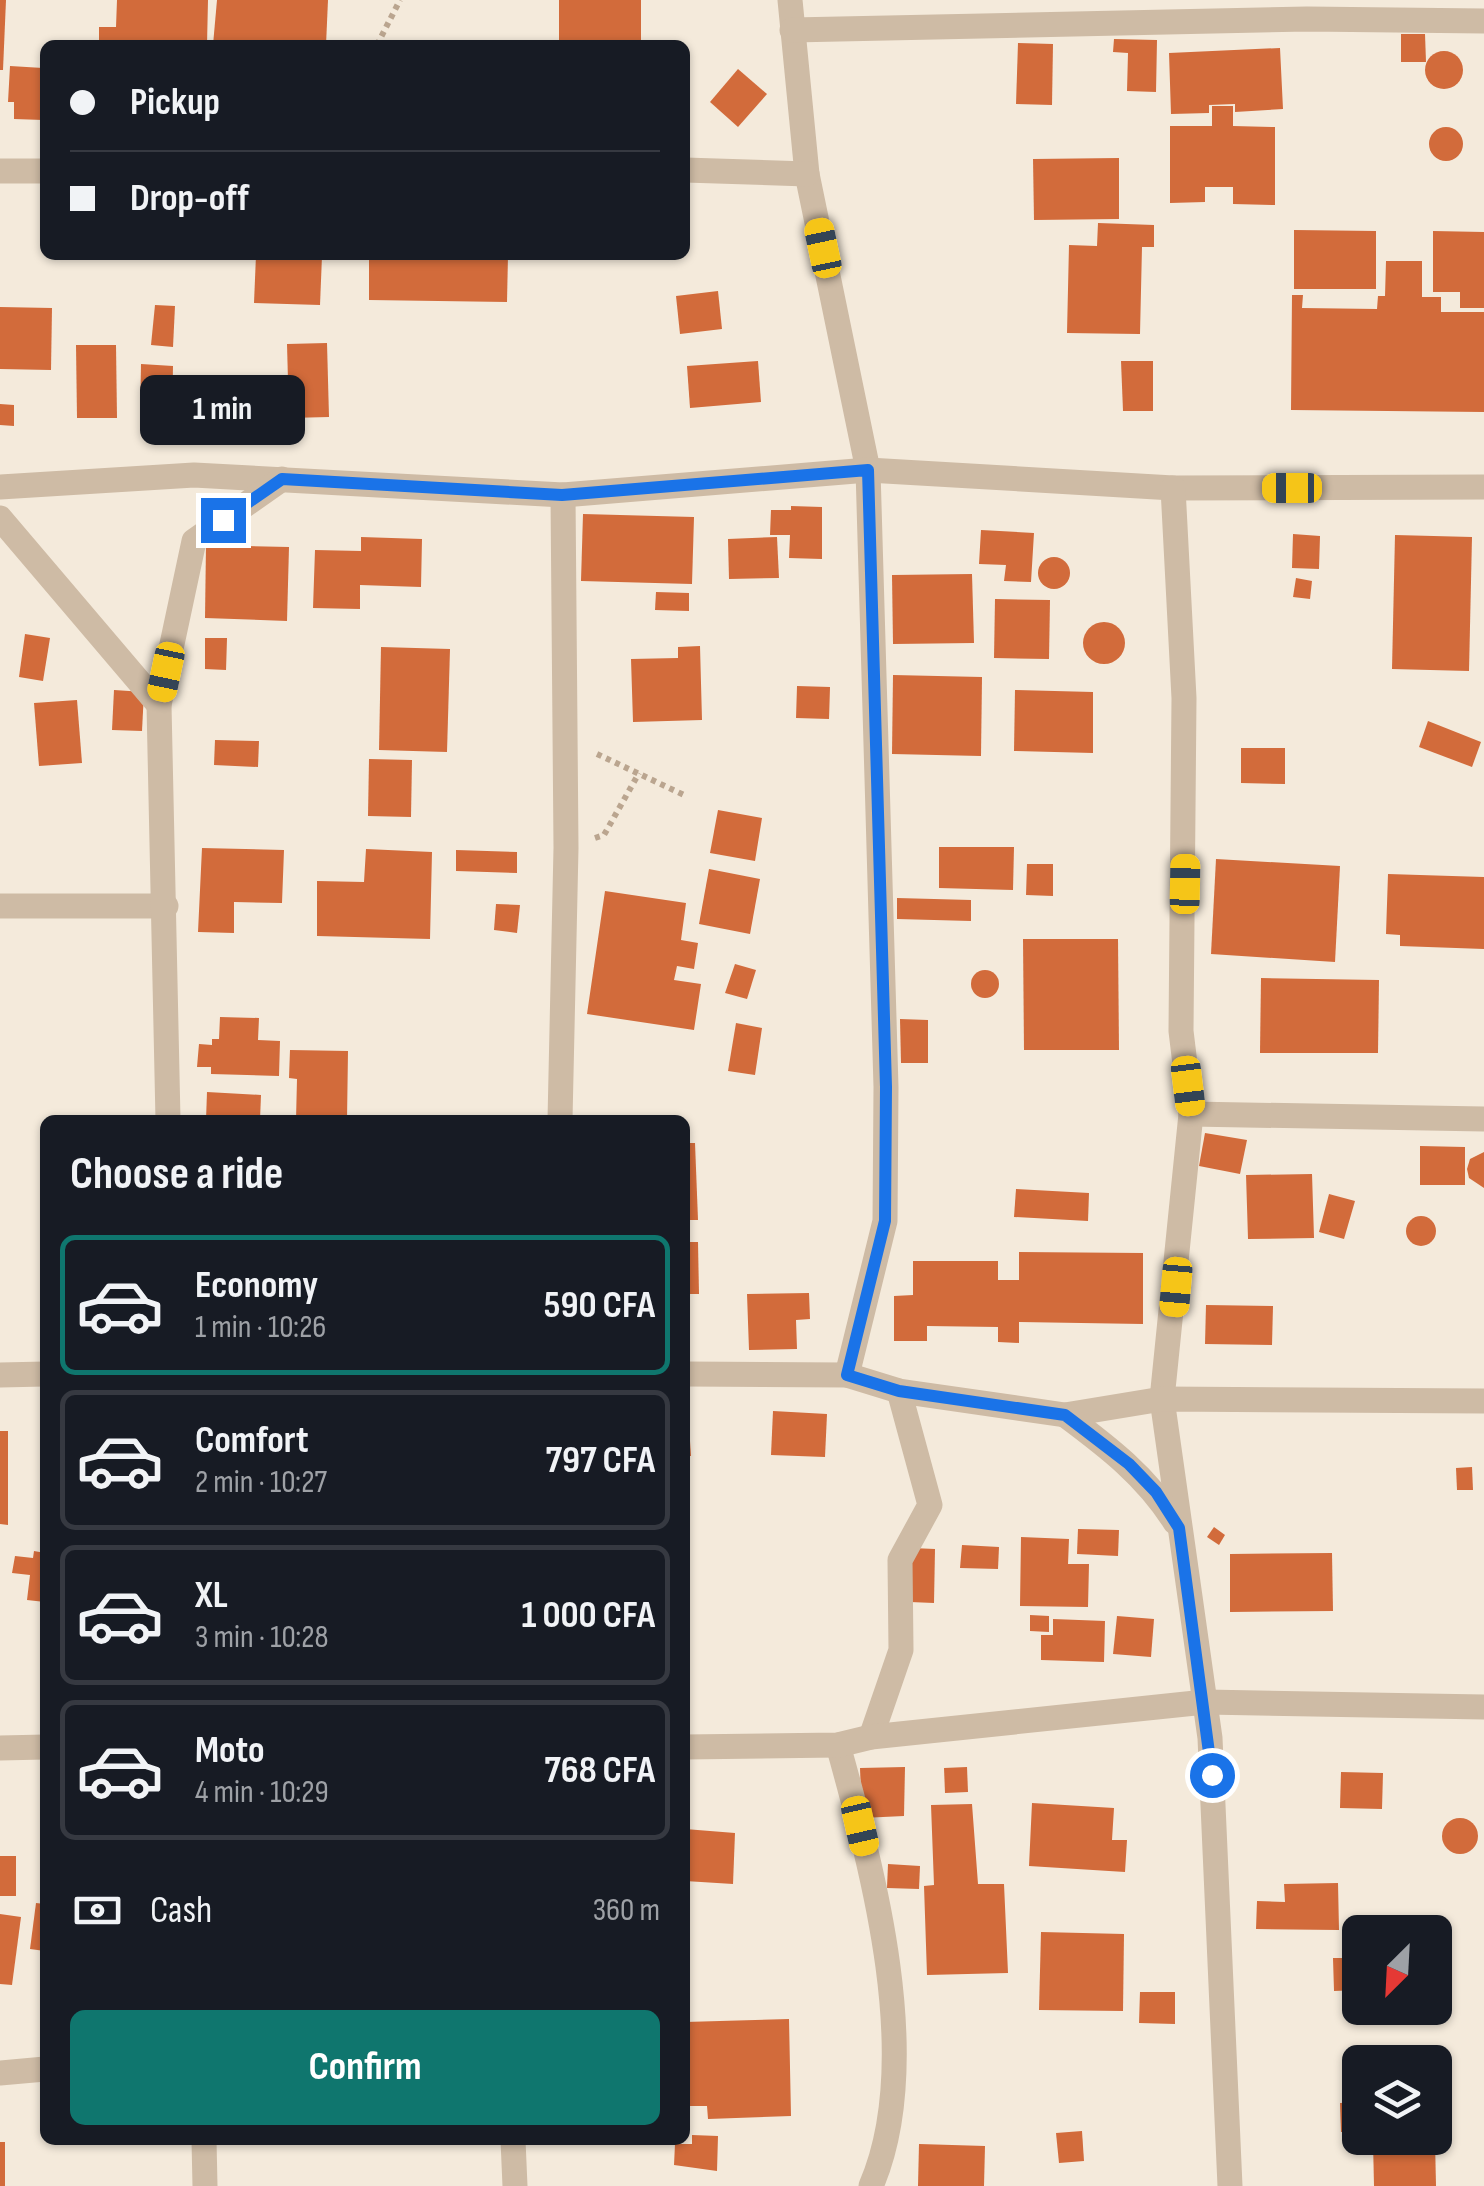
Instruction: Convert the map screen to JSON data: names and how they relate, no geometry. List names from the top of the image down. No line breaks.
{"north":"bottom left","page":{"banner":["Pickup","Drop-off"],"bubble":"1 min","heading":"Choose a ride","list":[{"name":"Economy","note":"1 min · 10:26","value":"590 CFA"},{"name":"Comfort","note":"2 min · 10:27","value":"797 CFA"},{"name":"XL","note":"3 min · 10:28","value":"1 000 CFA"},{"name":"Moto","note":"4 min · 10:29","value":"768 CFA"}],"pay":["Cash","360 m"],"buttons":"Confirm"}}
